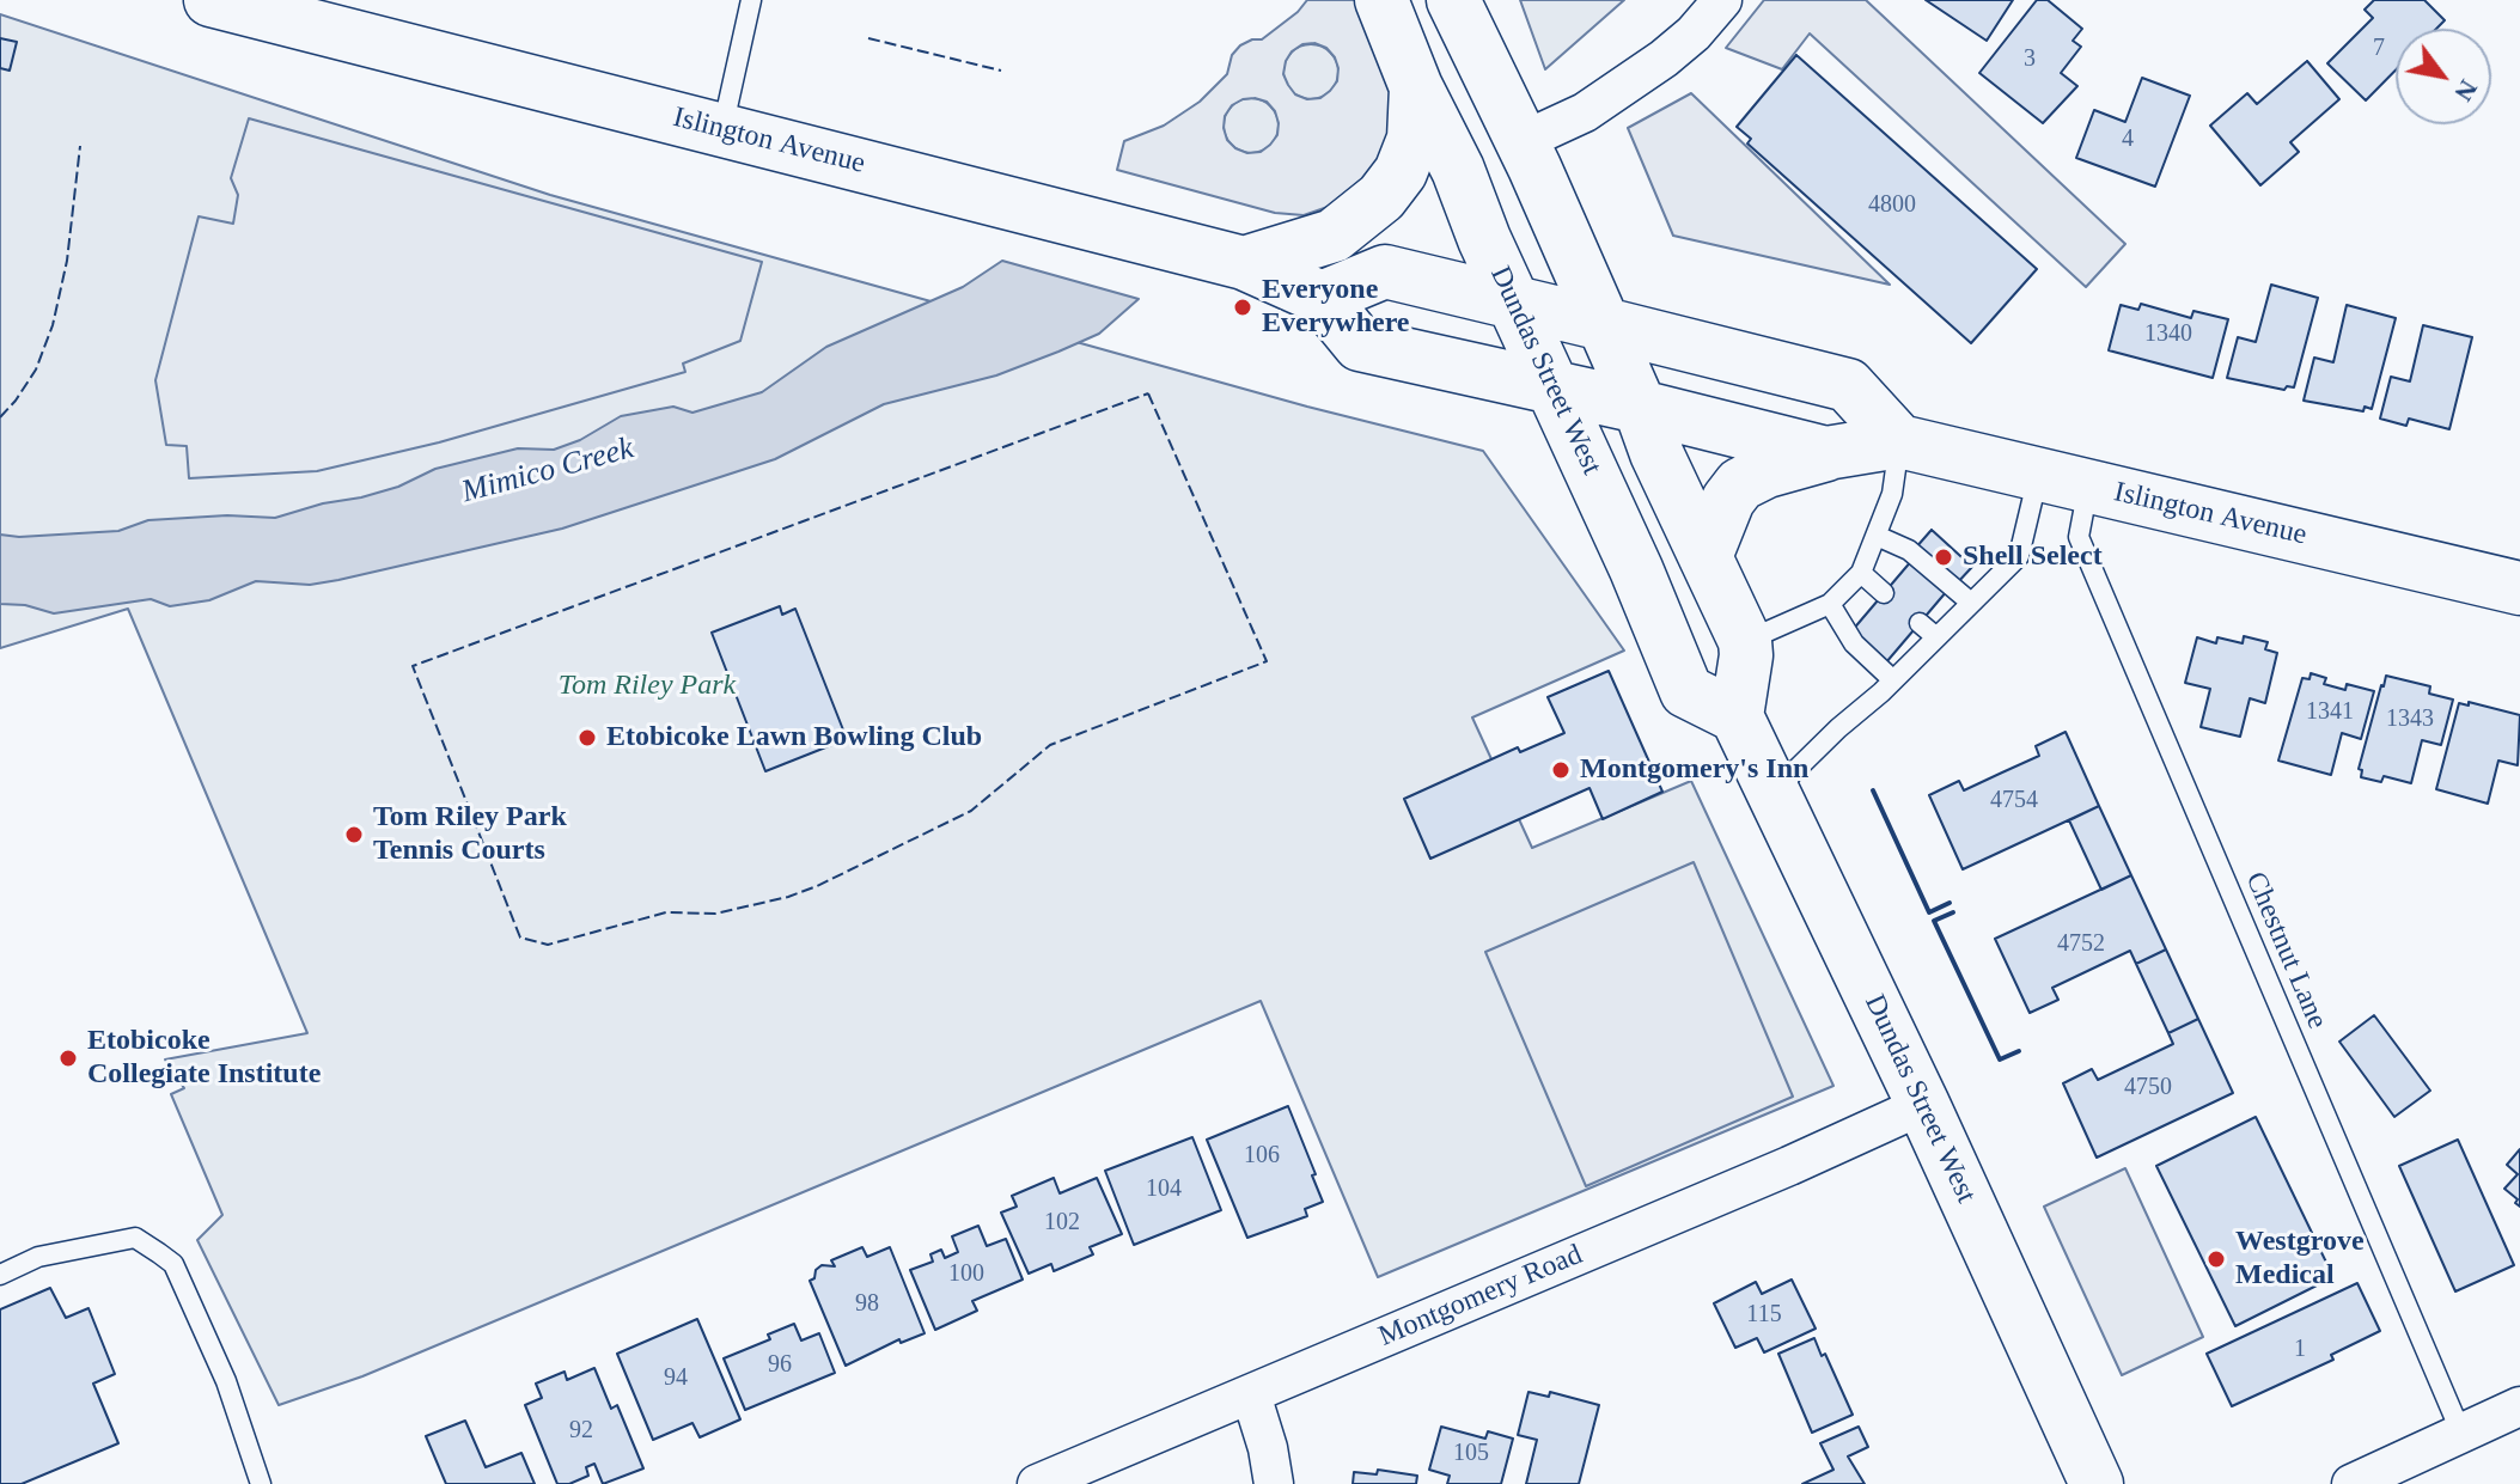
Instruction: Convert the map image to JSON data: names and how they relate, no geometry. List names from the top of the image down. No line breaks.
{"streets":{"main road":["Islington Avenue","Dundas Street West"],"street":["Montgomery Road"],"lane":["Chestnut Lane"]},"crossings":[["Islington Avenue","Dundas Street West"],["Islington Avenue","Chestnut Lane"],["Dundas Street West","Montgomery Road"]],"water":["Mimico Creek"],"parks":["Tom Riley Park"],"places":["Everyone Everywhere","Shell Select","Etobicoke Lawn Bowling Club","Montgomery's Inn","Tom Riley Park Tennis Courts","Etobicoke Collegiate Institute","Westgrove Medical"],"house_numbers":["7","3","4","4800","1340","1341","1343","4754","4752","4750","106","104","102","100","98","115","1","96","94","92","105"],"north":"bottom right"}
